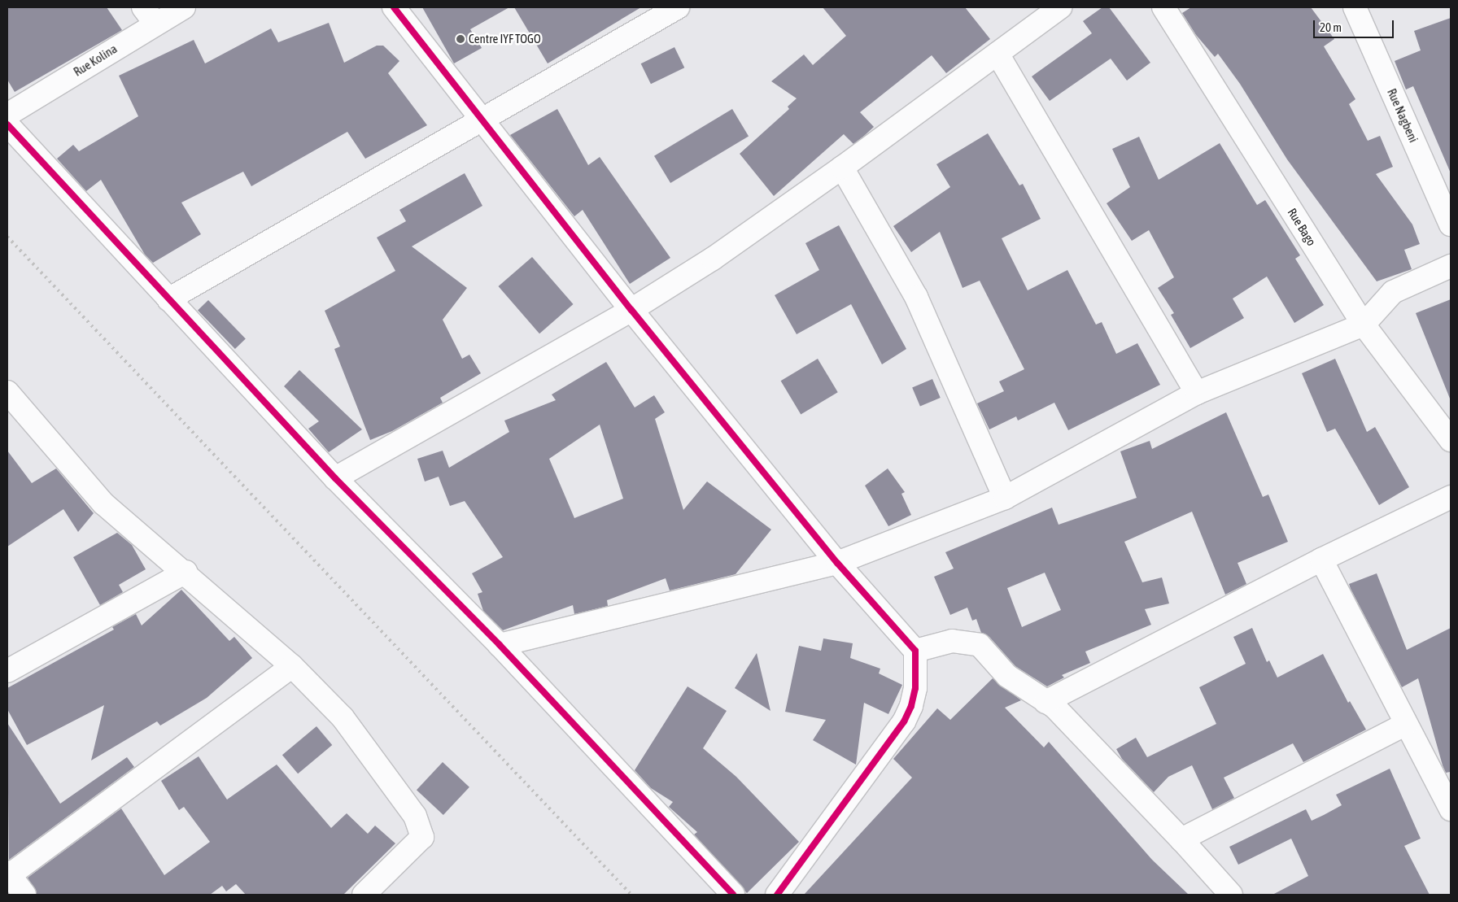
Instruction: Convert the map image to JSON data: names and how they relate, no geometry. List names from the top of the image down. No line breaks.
{"streets":{"street":["Rue Kolina","Rue Nagbeni","Rue Bago"]},"places":["Centre IYF TOGO"],"scale_bar":"20 m"}
